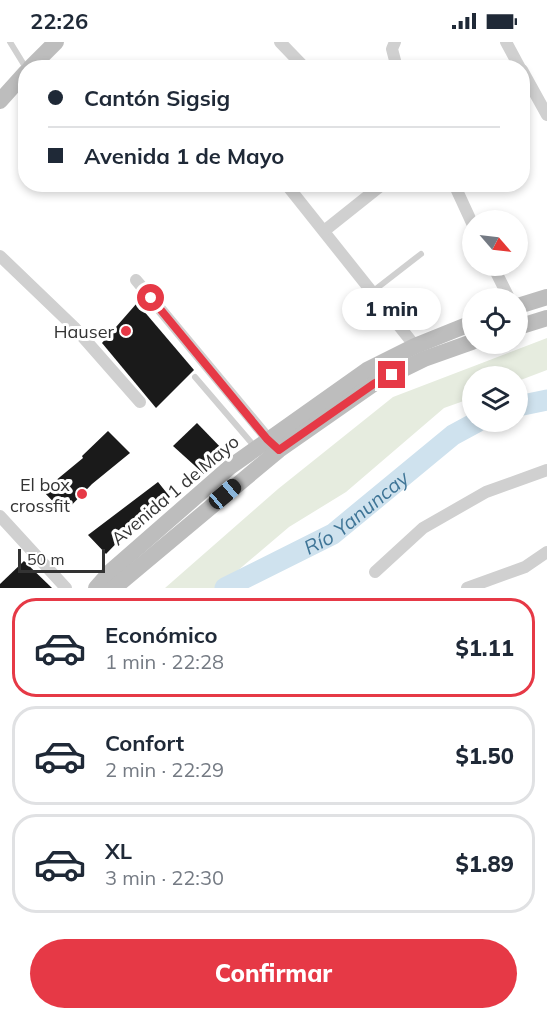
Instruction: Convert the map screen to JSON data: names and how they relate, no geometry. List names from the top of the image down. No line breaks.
{"streets":{"main road":["Avenida 1 de Mayo"]},"water":["Río Yanuncay"],"places":["Hauser","El box crossfit"],"scale_bar":"50 m","north":"bottom right","page":{"status":"22:26","banner":["Cantón Sigsig","Avenida 1 de Mayo"],"bubble":"1 min","scale":"50 m","list":[{"name":"Económico","note":"1 min · 22:28","value":"$1.11"},{"name":"Confort","note":"2 min · 22:29","value":"$1.50"},{"name":"XL","note":"3 min · 22:30","value":"$1.89"}],"buttons":"Confirmar"}}
